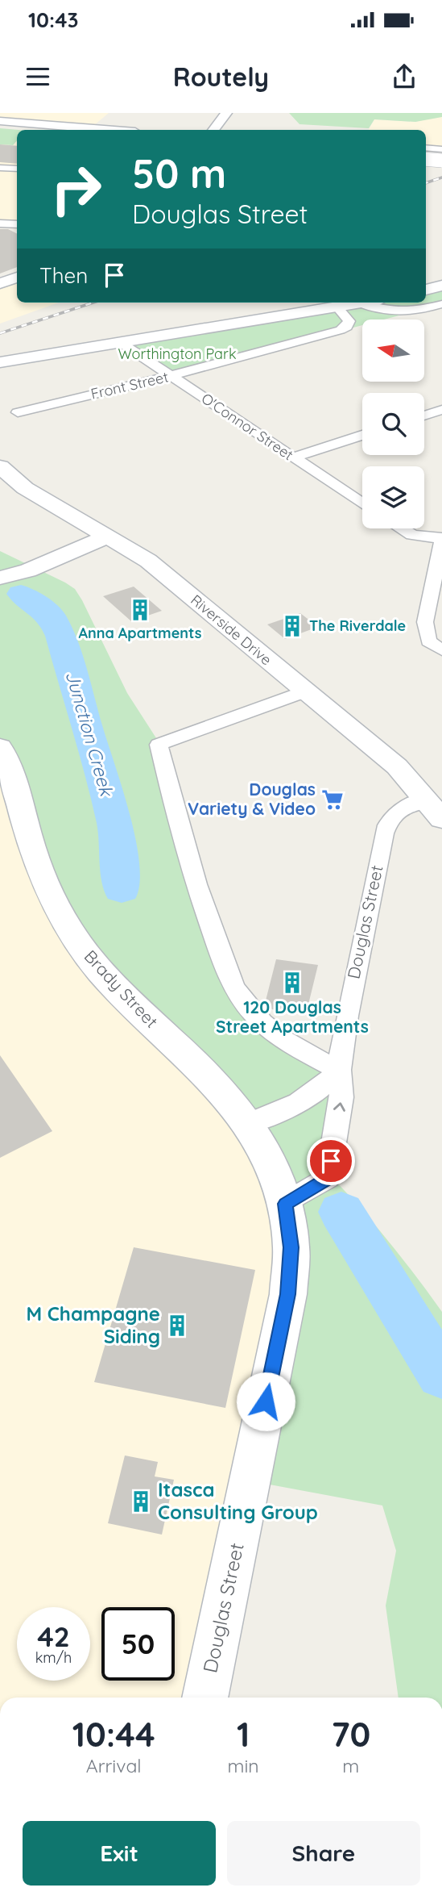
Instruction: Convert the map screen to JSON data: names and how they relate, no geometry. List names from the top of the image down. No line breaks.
{"streets":{"street":["Front Street","O'Connor Street","Riverside Drive","Douglas Street","Brady Street"]},"crossings":[["Front Street","O'Connor Street"],["Riverside Drive","Douglas Street"],["Douglas Street","Brady Street"]],"water":["Junction Creek"],"parks":["Worthington Park"],"places":{"building":["Anna Apartments","The Riverdale","120 Douglas Street Apartments","M Champagne Siding","Itasca Consulting Group"],"supermarket":["Douglas Variety & Video"]},"north":"left","page":{"status":"10:43","header":"Routely","turn":["50 m","Douglas Street"],"then":"Then","speed":"42 km/h","limit":"50","eta":["10:44","Arrival","1","min","70","m"],"buttons":["Exit","Share"]}}
